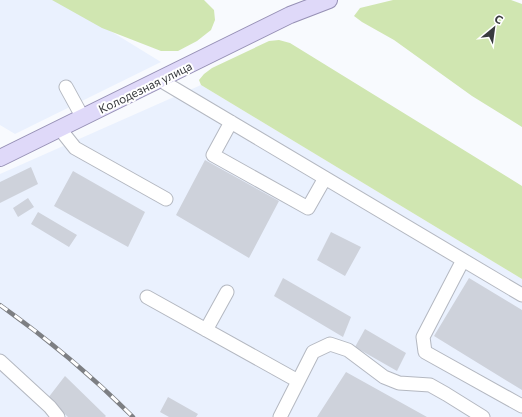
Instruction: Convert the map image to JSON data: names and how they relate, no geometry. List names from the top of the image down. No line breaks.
{"streets":{"main road":["Колодезная улица"]},"north":"top right"}
